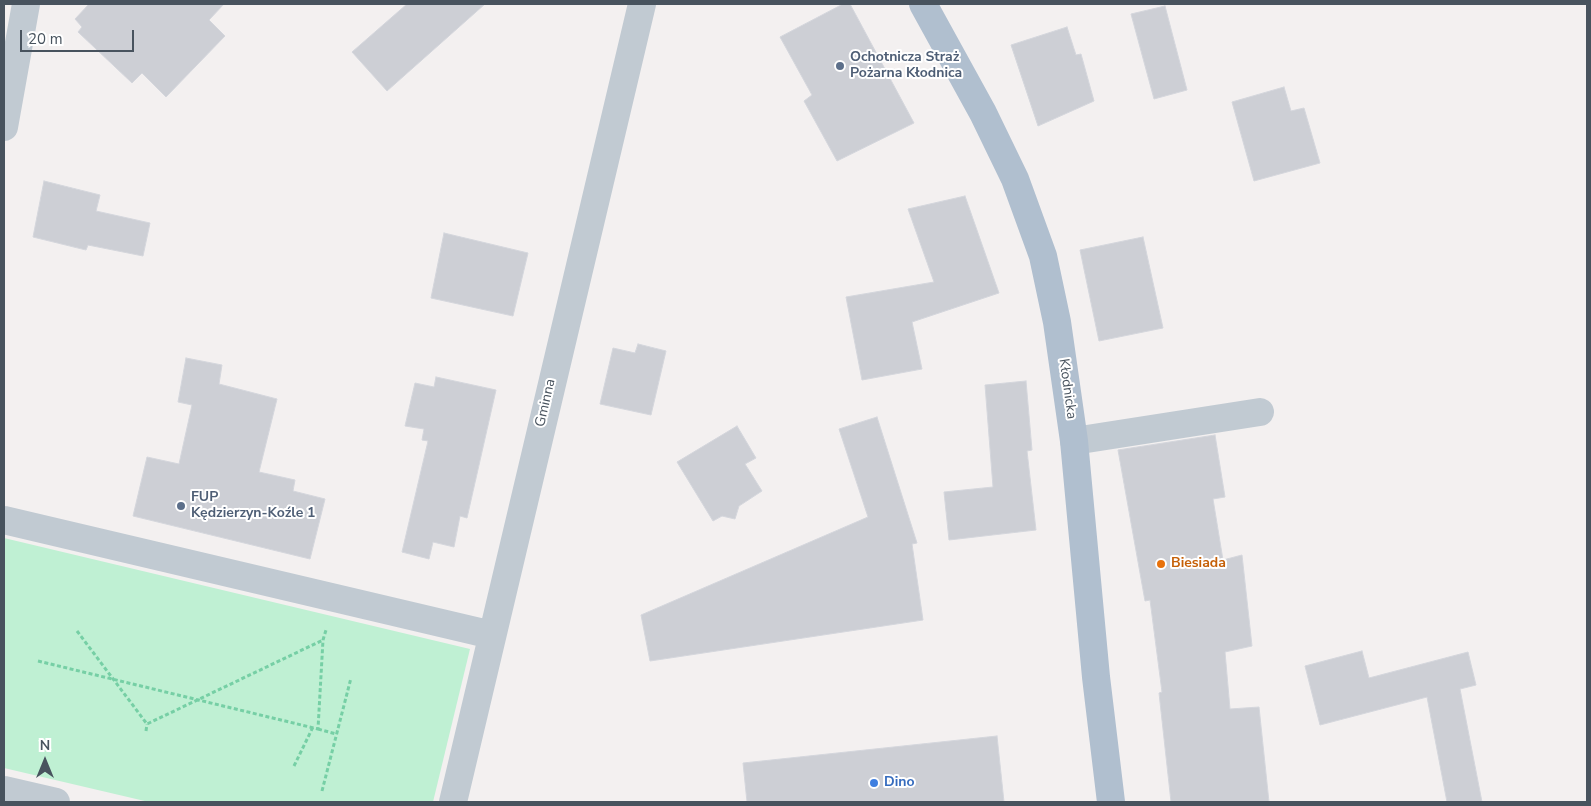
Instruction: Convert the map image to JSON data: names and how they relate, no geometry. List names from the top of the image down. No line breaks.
{"streets":{"main road":["Kłodnicka"],"street":["Gminna"]},"places":["Ochotnicza Straż Pożarna Kłodnica","FUP Kędzierzyn-Koźle 1","Biesiada","Dino"],"scale_bar":"20 m","north":"top"}
